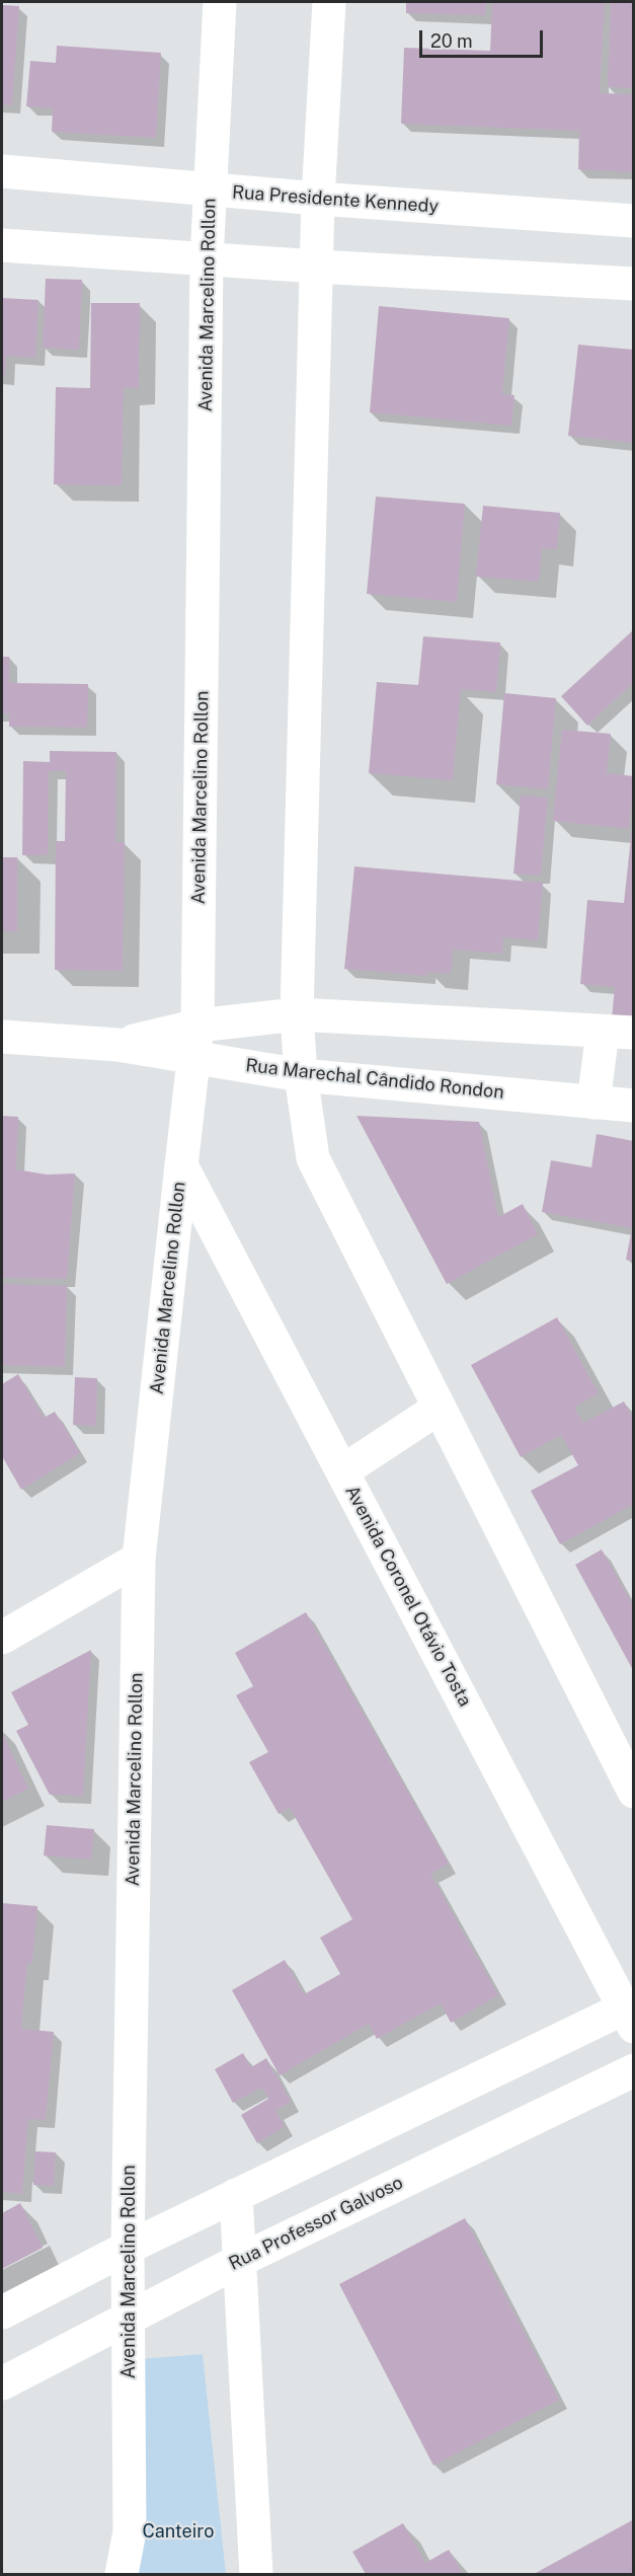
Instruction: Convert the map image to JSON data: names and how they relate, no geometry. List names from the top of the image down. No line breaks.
{"streets":{"street":["Rua Presidente Kennedy","Avenida Marcelino Rollon","Rua Marechal Cândido Rondon","Avenida Coronel Otávio Tosta","Rua Professor Galvoso"]},"crossings":[["Rua Presidente Kennedy","Avenida Marcelino Rollon"],["Avenida Marcelino Rollon","Rua Marechal Cândido Rondon"],["Avenida Marcelino Rollon","Avenida Coronel Otávio Tosta"],["Avenida Marcelino Rollon","Rua Professor Galvoso"]],"parks":["Canteiro"],"scale_bar":"20 m"}
